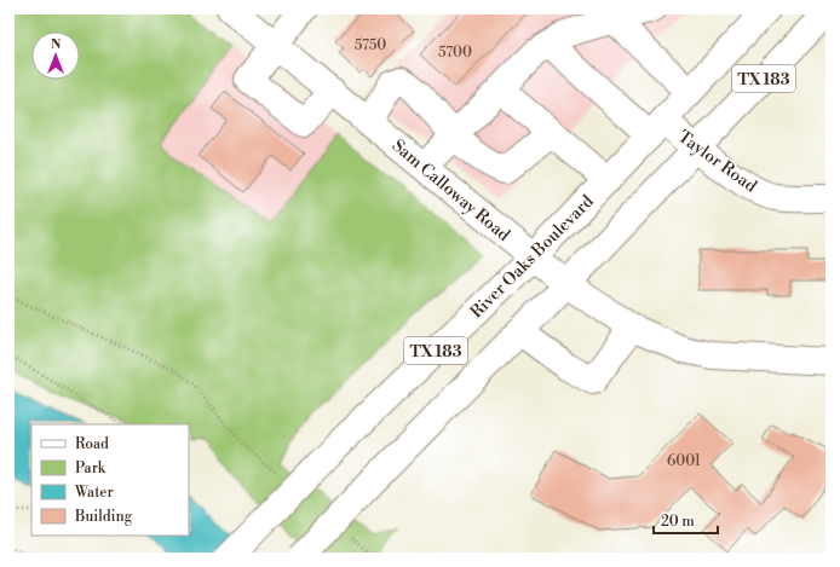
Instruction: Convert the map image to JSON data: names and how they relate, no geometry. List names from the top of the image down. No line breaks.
{"streets":{"main road":["TX 183","Taylor Road","Sam Calloway Road","River Oaks Boulevard"]},"crossings":[["TX 183","Taylor Road"],["TX 183","Sam Calloway Road"],["Taylor Road","River Oaks Boulevard"],["Sam Calloway Road","River Oaks Boulevard"]],"house_numbers":["5750","5700","6001"],"legend":["Road","Park","Water","Building"],"scale_bar":"20 m","north":"top"}
